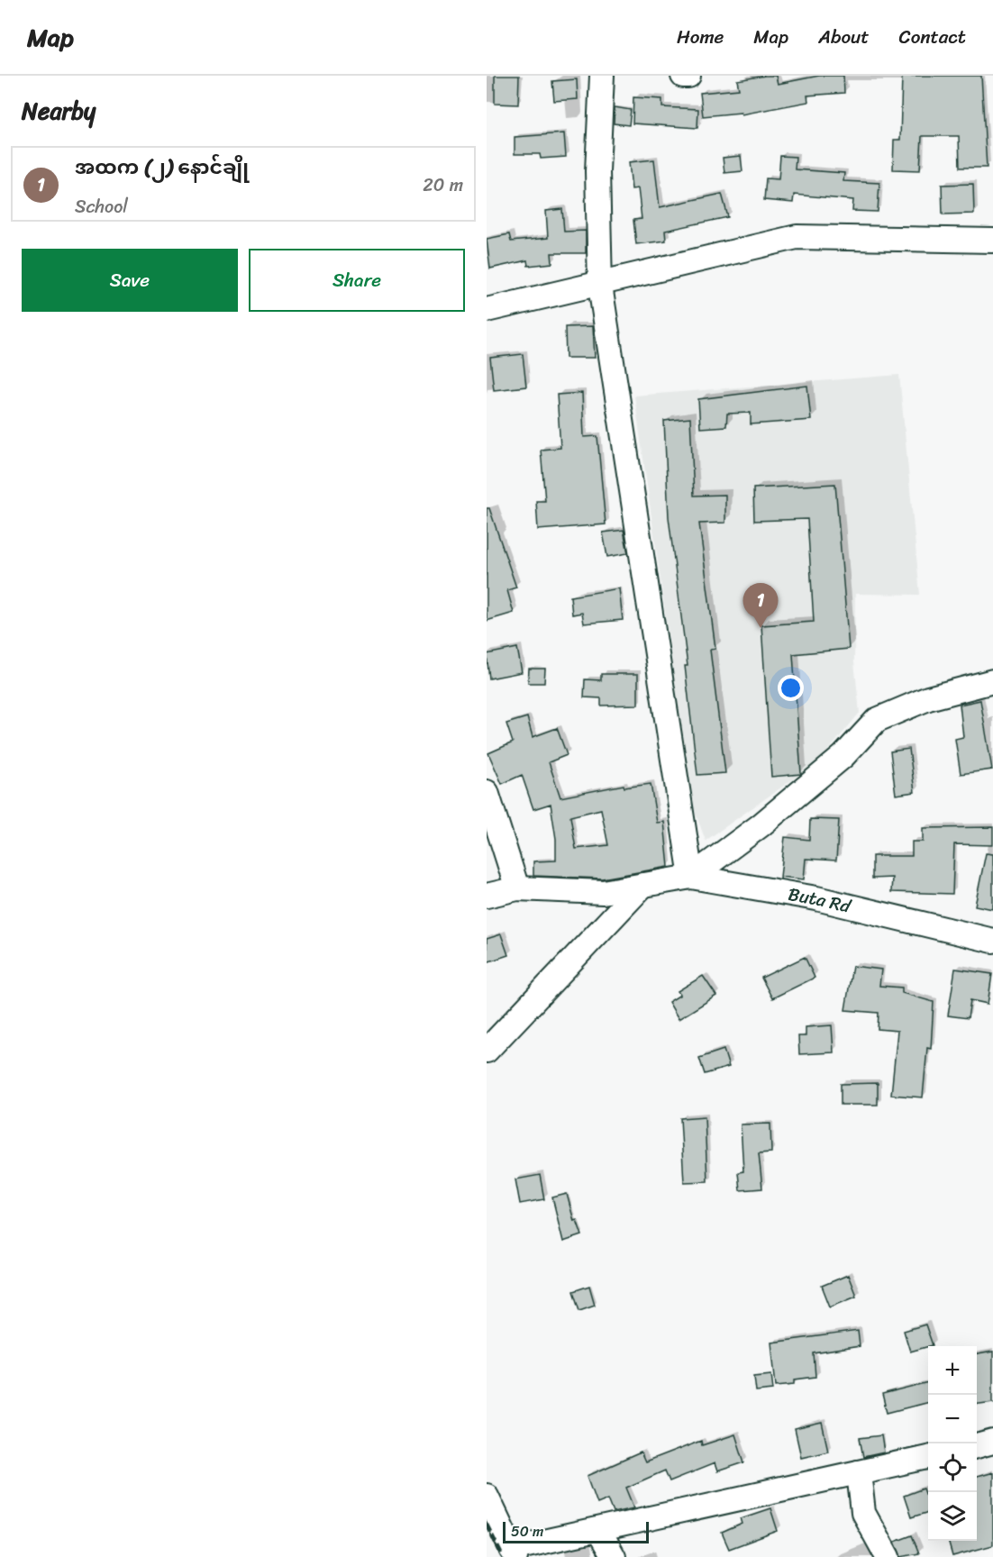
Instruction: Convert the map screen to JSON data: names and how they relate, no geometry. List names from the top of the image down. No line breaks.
{"streets":{"street":["Buta Rd"]},"scale_bar":"50 m","page":{"header":"Map","nav":["Home","Map","About","Contact"],"heading":"Nearby","list":[{"mark":"1","name":"အထက (၂) နောင်ချို","note":"School","value":"20 m"}],"buttons":["Save","Share"],"pins":"1","map_buttons":["+","−"],"scale":"50 m"}}
